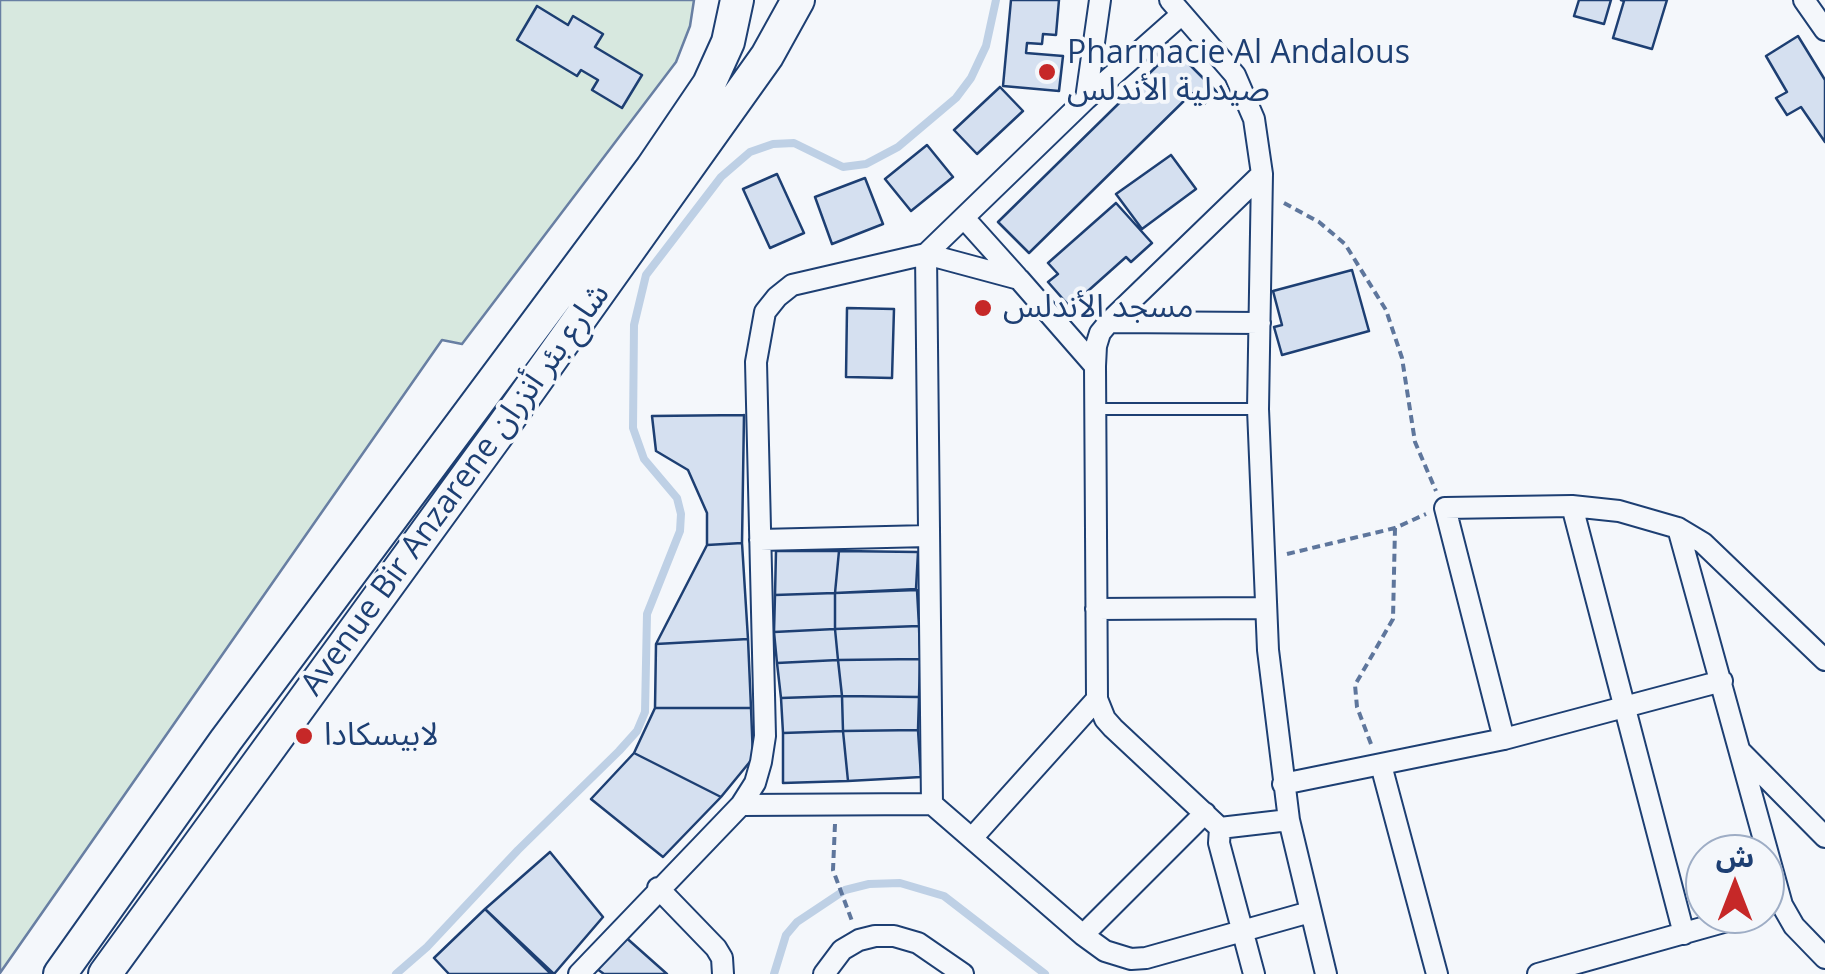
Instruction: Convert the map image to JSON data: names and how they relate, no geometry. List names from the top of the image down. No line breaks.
{"streets":{"main road":["Avenue Bir Anzarene شارع بئر أنزران"]},"places":["Pharmacie Al Andalous صيدلية الأندلس","مسجد الأندلس","لابيسكادا"],"north":"top"}
